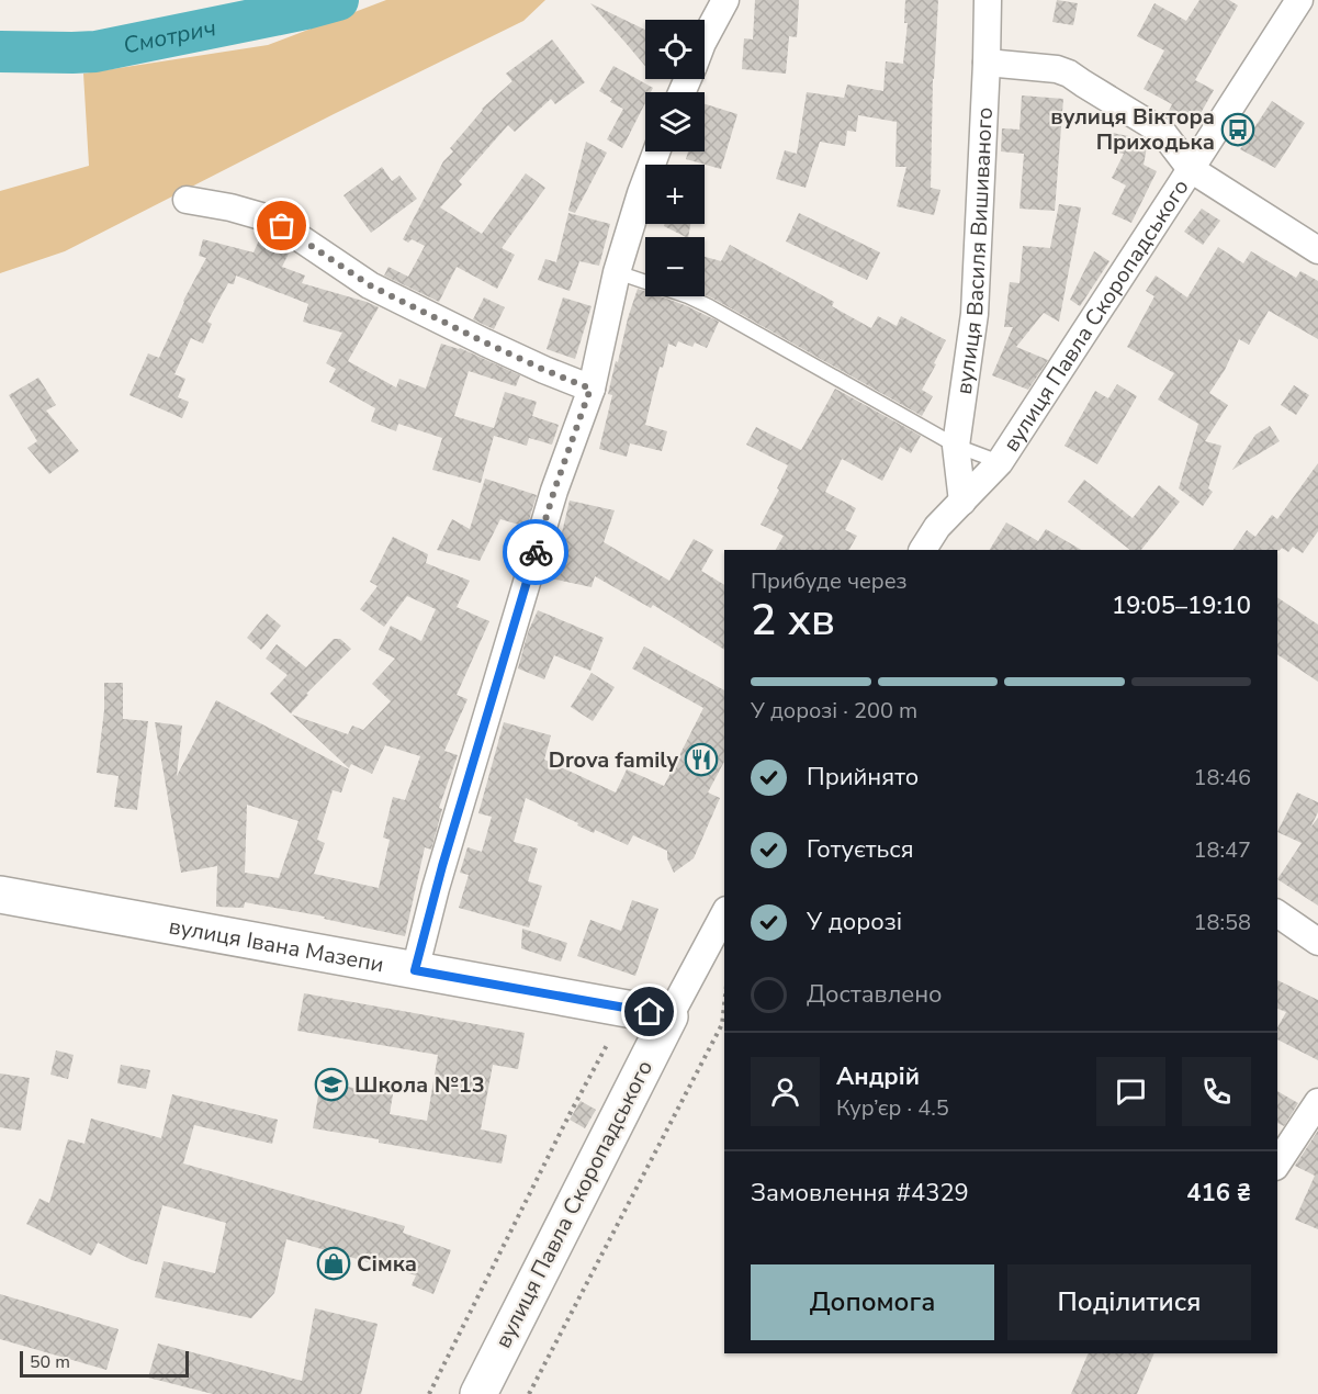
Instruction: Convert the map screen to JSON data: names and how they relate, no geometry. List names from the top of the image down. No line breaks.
{"streets":{"street":["вулиця Василя Вишиваного","вулиця Павла Скоропадського","вулиця Івана Мазепи"]},"crossings":[["вулиця Василя Вишиваного","вулиця Павла Скоропадського"],["вулиця Павла Скоропадського","вулиця Івана Мазепи"]],"water":["Смотрич"],"places":{"bus stop":["вулиця Віктора Приходька"],"restaurant":["Drova family"],"school or university":["Школа №13"],"shop":["Сімка"]},"scale_bar":"50 m","page":{"map_buttons":["+","−"],"heading":["2 хв","Прибуде через","19:05–19:10"],"panel":["Андрій","Кур’єр · 4.5","Замовлення #4329","416 ₴"],"bar":"У дорозі · 200 m","list":[["Прийнято","18:46"],["Готується","18:47"],["У дорозі","18:58"],"Доставлено"],"buttons":["Допомога","Поділитися"],"scale":"50 m"}}
